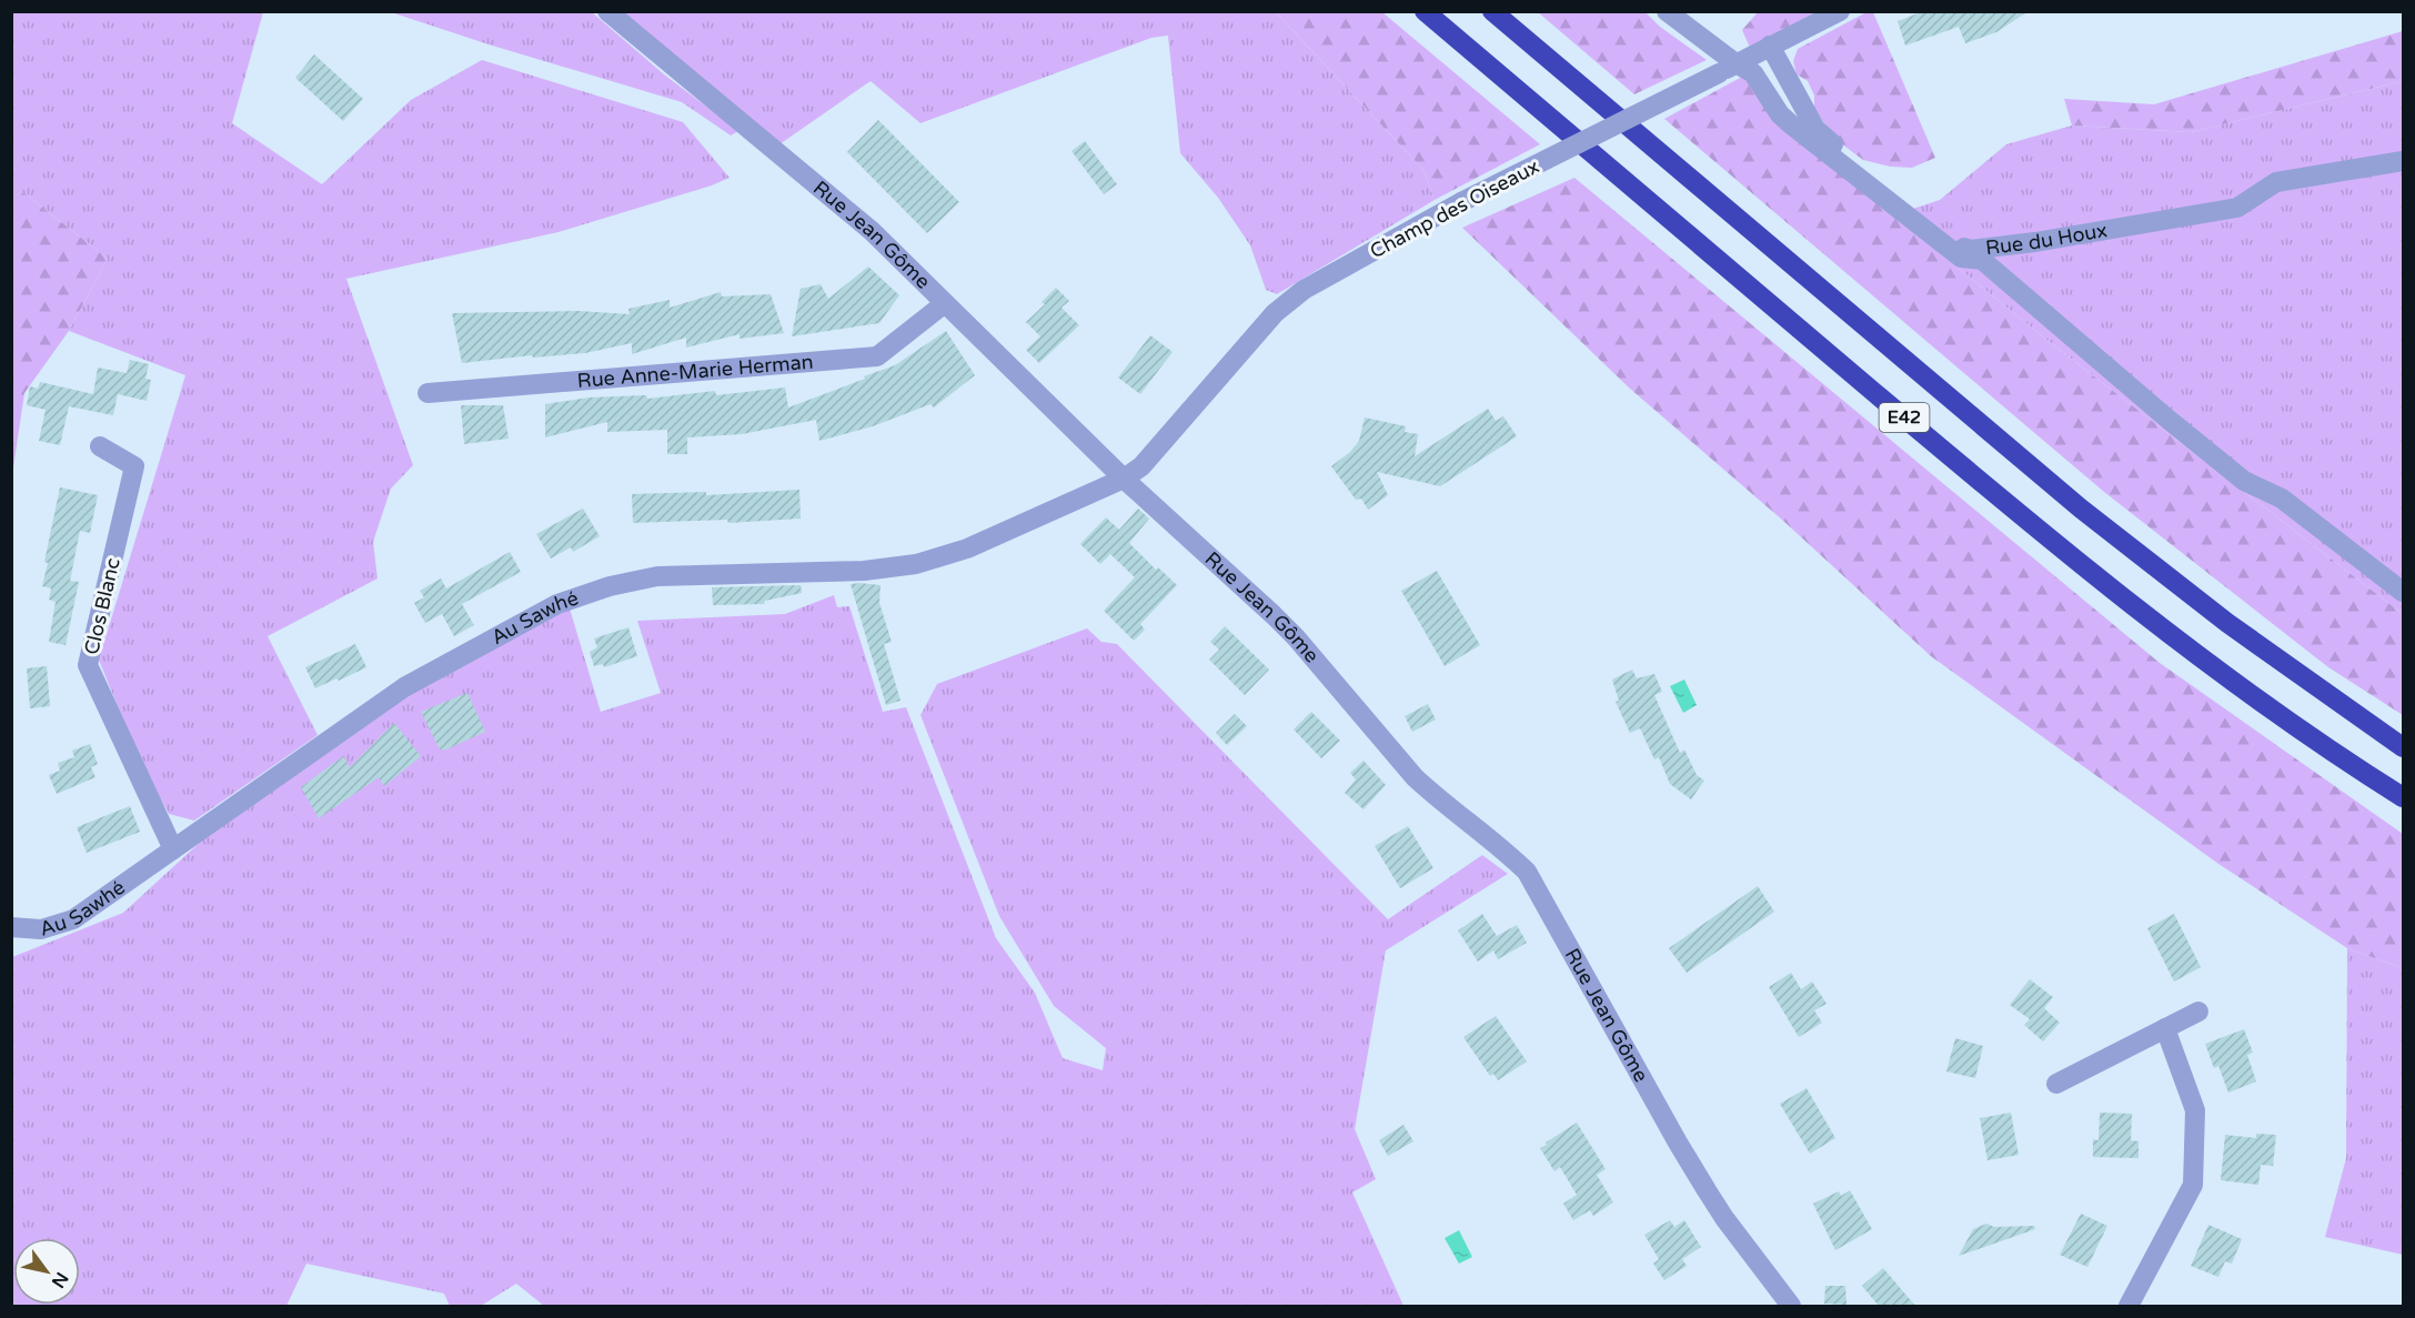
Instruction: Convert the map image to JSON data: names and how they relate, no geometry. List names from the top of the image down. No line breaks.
{"streets":{"highway":["E42"],"street":["Champ des Oiseaux","Rue Jean Gôme","Rue du Houx","Rue Anne-Marie Herman","Clos Blanc","Au Sawhé"]},"crossings":[["Champ des Oiseaux","Rue Jean Gôme"],["Champ des Oiseaux","Rue du Houx"],["Champ des Oiseaux","Au Sawhé"],["Rue Jean Gôme","Rue Anne-Marie Herman"],["Rue Jean Gôme","Au Sawhé"],["Clos Blanc","Au Sawhé"]],"north":"bottom right"}
